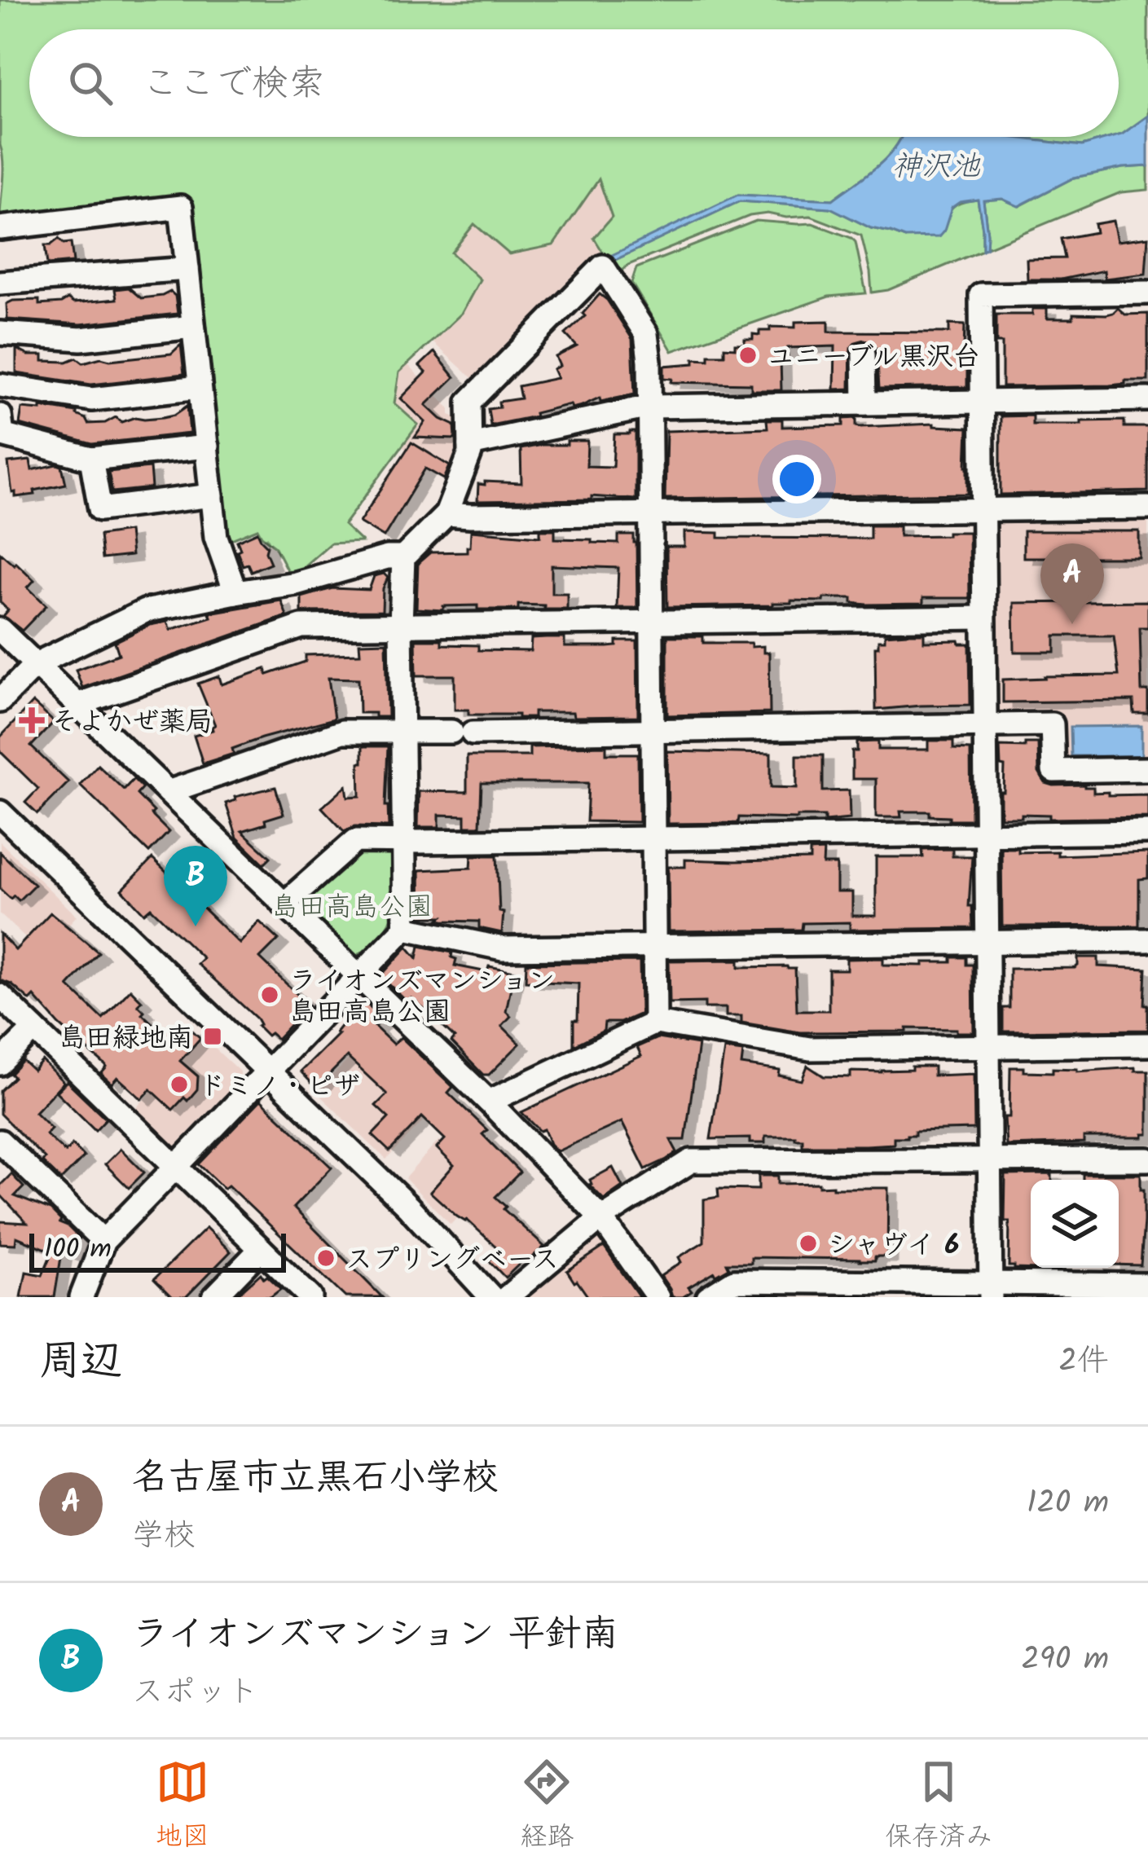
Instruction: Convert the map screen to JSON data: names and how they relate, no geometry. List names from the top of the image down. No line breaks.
{"water":["神沢池"],"parks":["島田高島公園"],"places":{"other":["ユニーブル黒沢台","ライオンズマンション 島田高島公園","ドミノ・ピザ","シャヴイ 6","スプリングベース"],"health":["そよかぜ薬局"],"transit":["島田緑地南"]},"scale_bar":"100 m","page":{"search":"ここで検索","pins":["A","B"],"scale":"100 m","heading":["周辺","2件"],"list":[{"mark":"A","name":"名古屋市立黒石小学校","note":"学校","value":"120 m"},{"mark":"B","name":"ライオンズマンション 平針南","note":"スポット","value":"290 m"}],"nav":["地図","経路","保存済み"]}}
